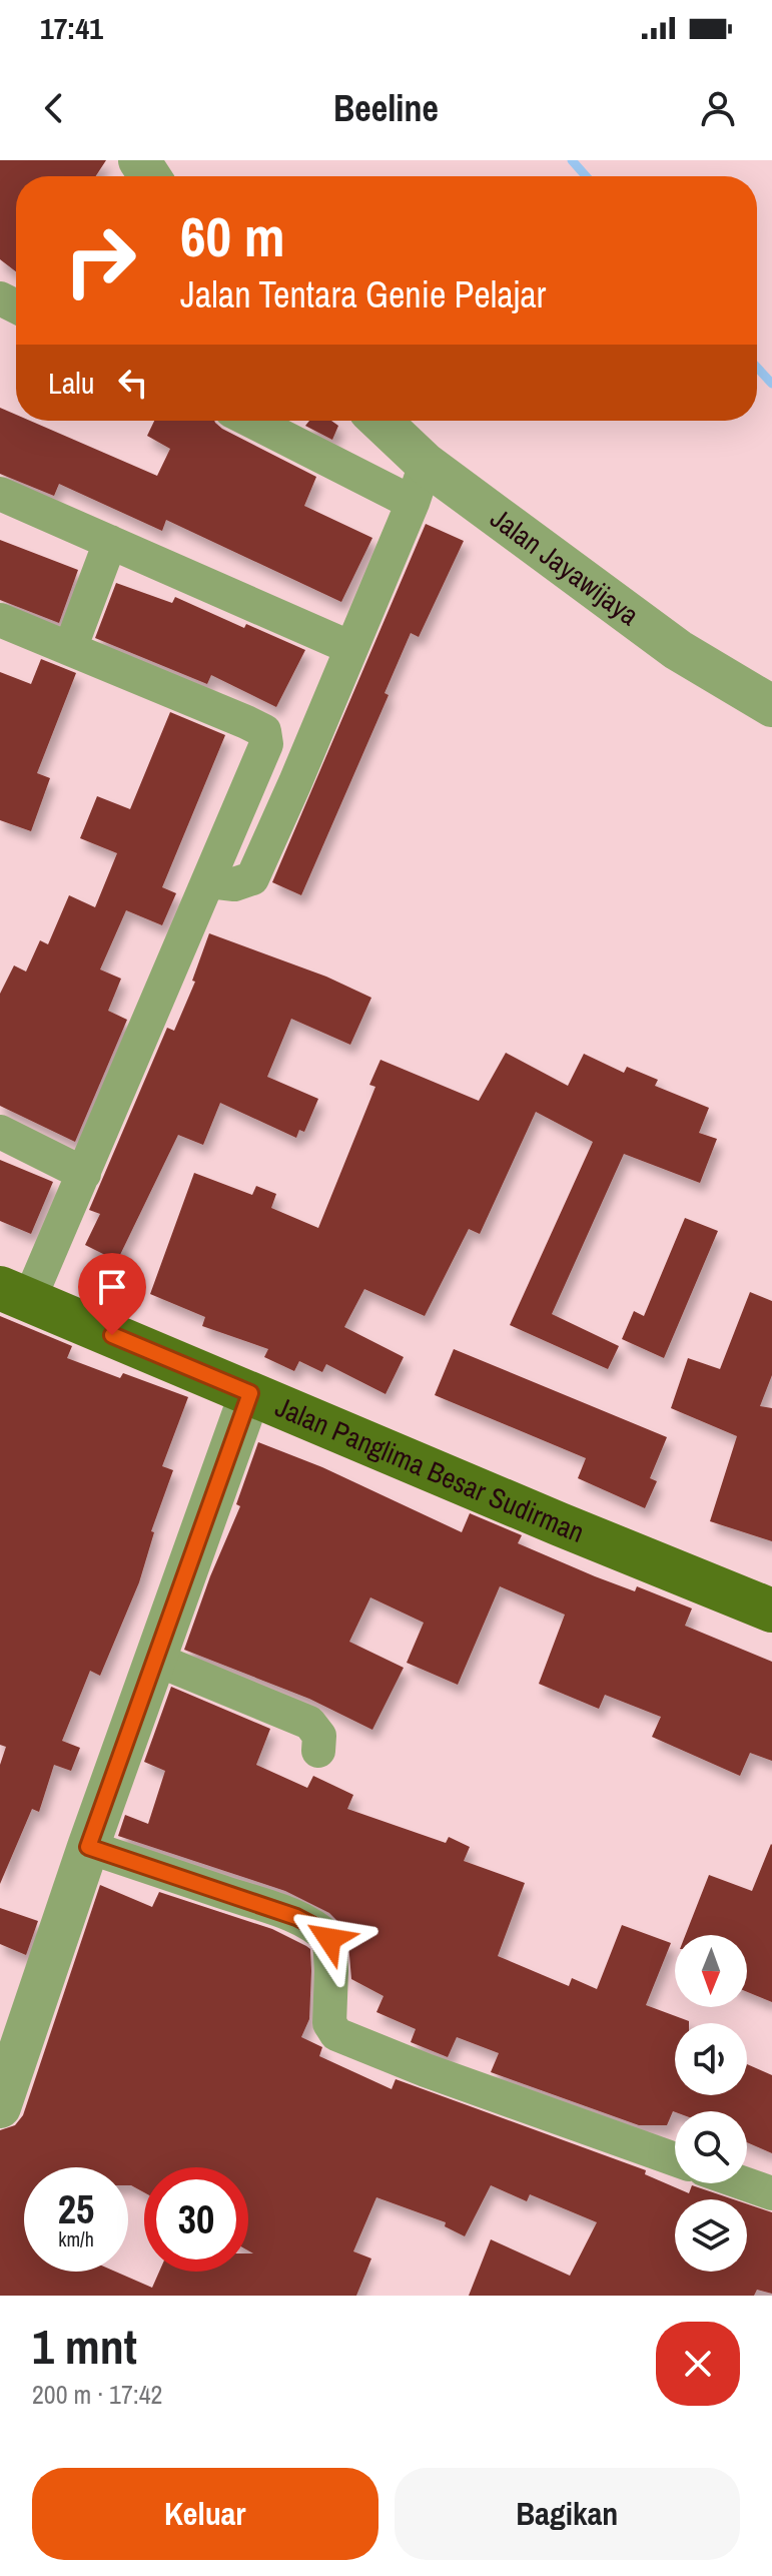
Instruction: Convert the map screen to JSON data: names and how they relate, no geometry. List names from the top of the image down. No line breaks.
{"streets":{"main road":["Jalan Panglima Besar Sudirman"],"street":["Jalan Jayawijaya"]},"north":"bottom","page":{"status":"17:41","header":"Beeline","turn":["60 m","Jalan Tentara Genie Pelajar"],"then":"Lalu","speed":"25 km/h","limit":"30","heading":["1 mnt","200 m · 17:42"],"buttons":["Keluar","Bagikan"]}}
